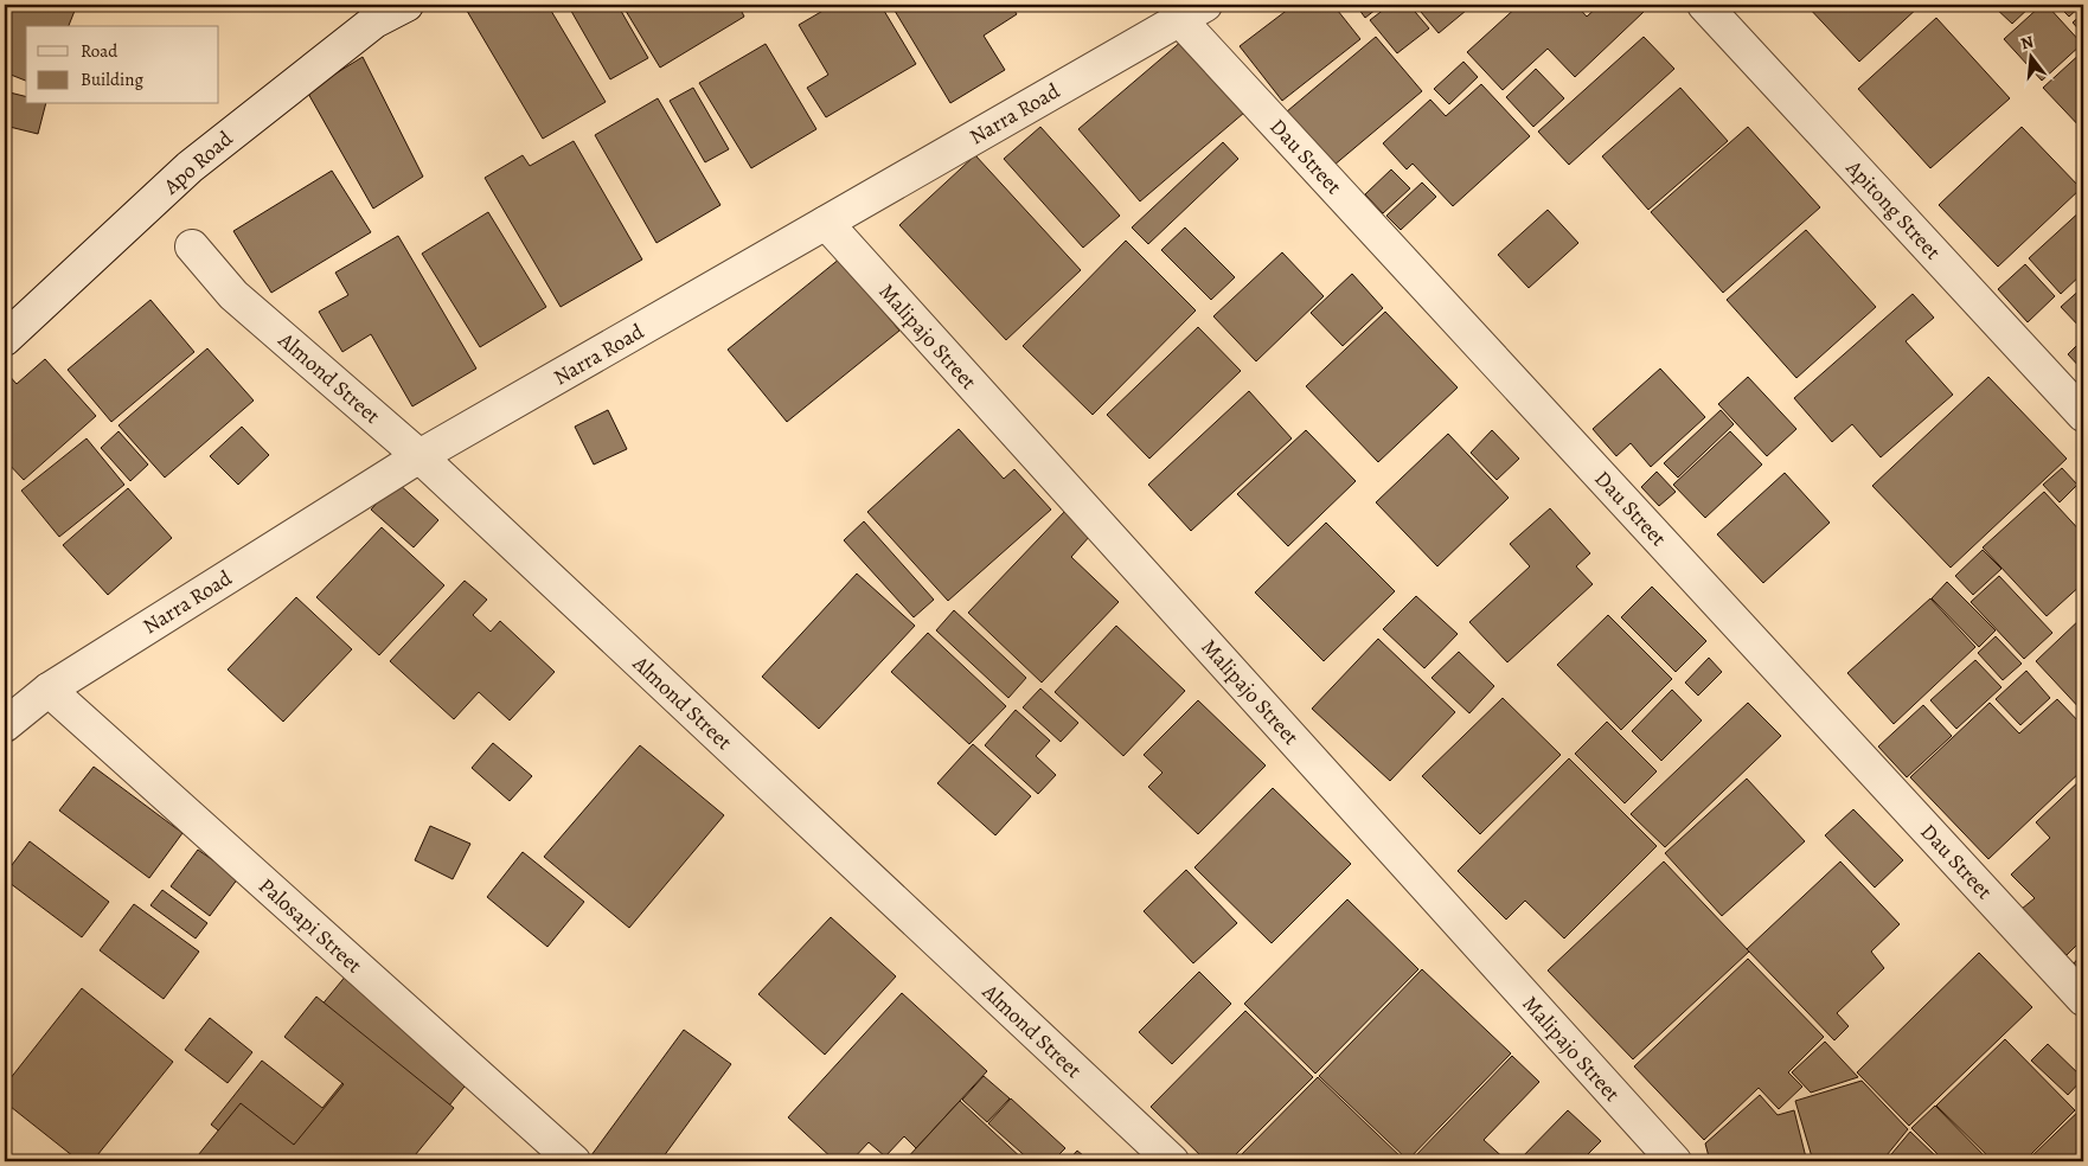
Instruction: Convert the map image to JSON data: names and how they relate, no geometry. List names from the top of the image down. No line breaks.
{"streets":{"street":["Narra Road","Dau Street","Apo Road","Apitong Street","Malipajo Street","Almond Street","Palosapi Street"]},"crossings":[["Narra Road","Dau Street"],["Narra Road","Malipajo Street"],["Narra Road","Almond Street"],["Narra Road","Palosapi Street"]],"legend":["Road","Building"],"north":"top"}
